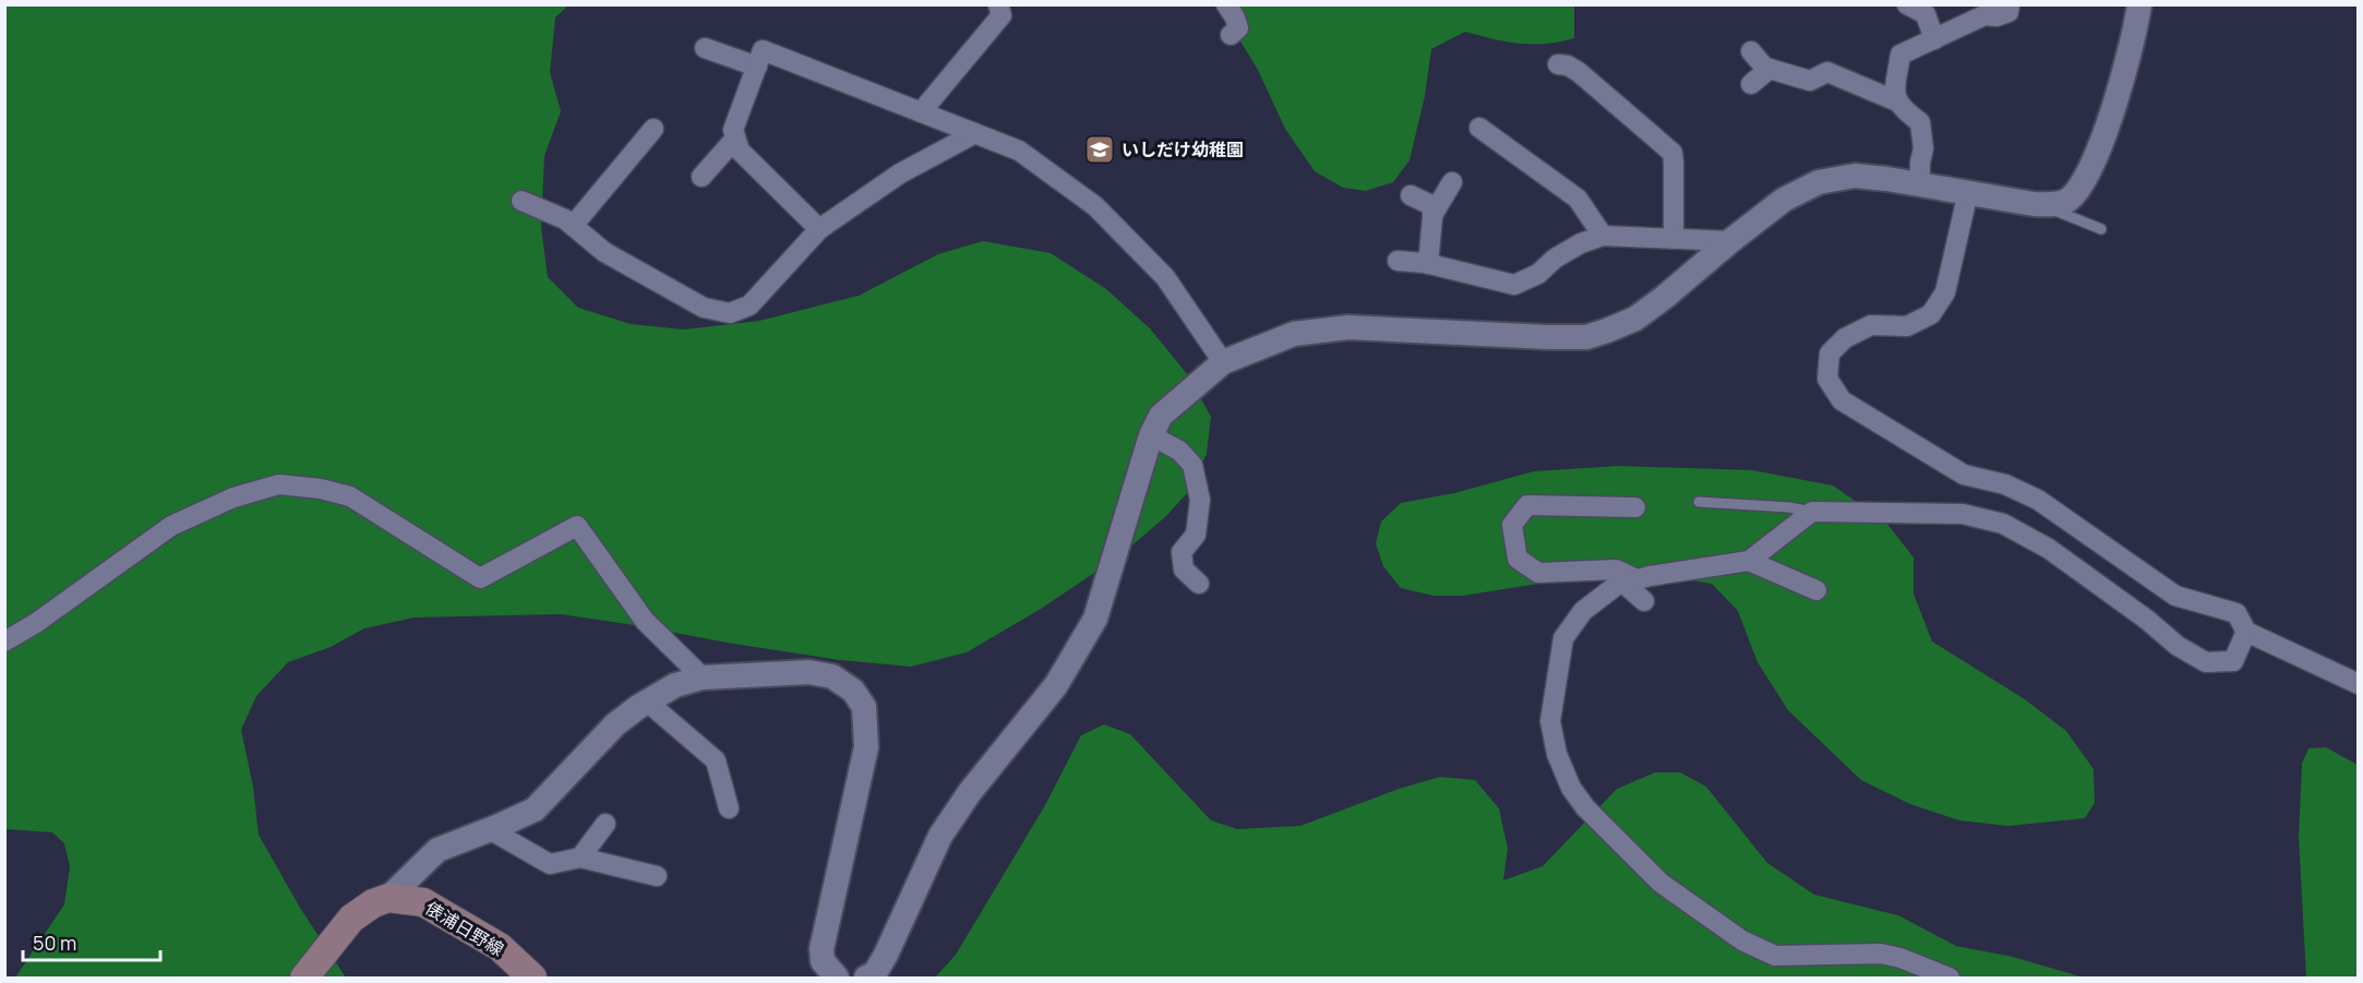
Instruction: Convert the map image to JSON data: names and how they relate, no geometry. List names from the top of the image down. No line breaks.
{"streets":{"main road":["俵浦日野線"]},"places":{"school or university":["いしだけ幼稚園"]},"scale_bar":"50 m"}
